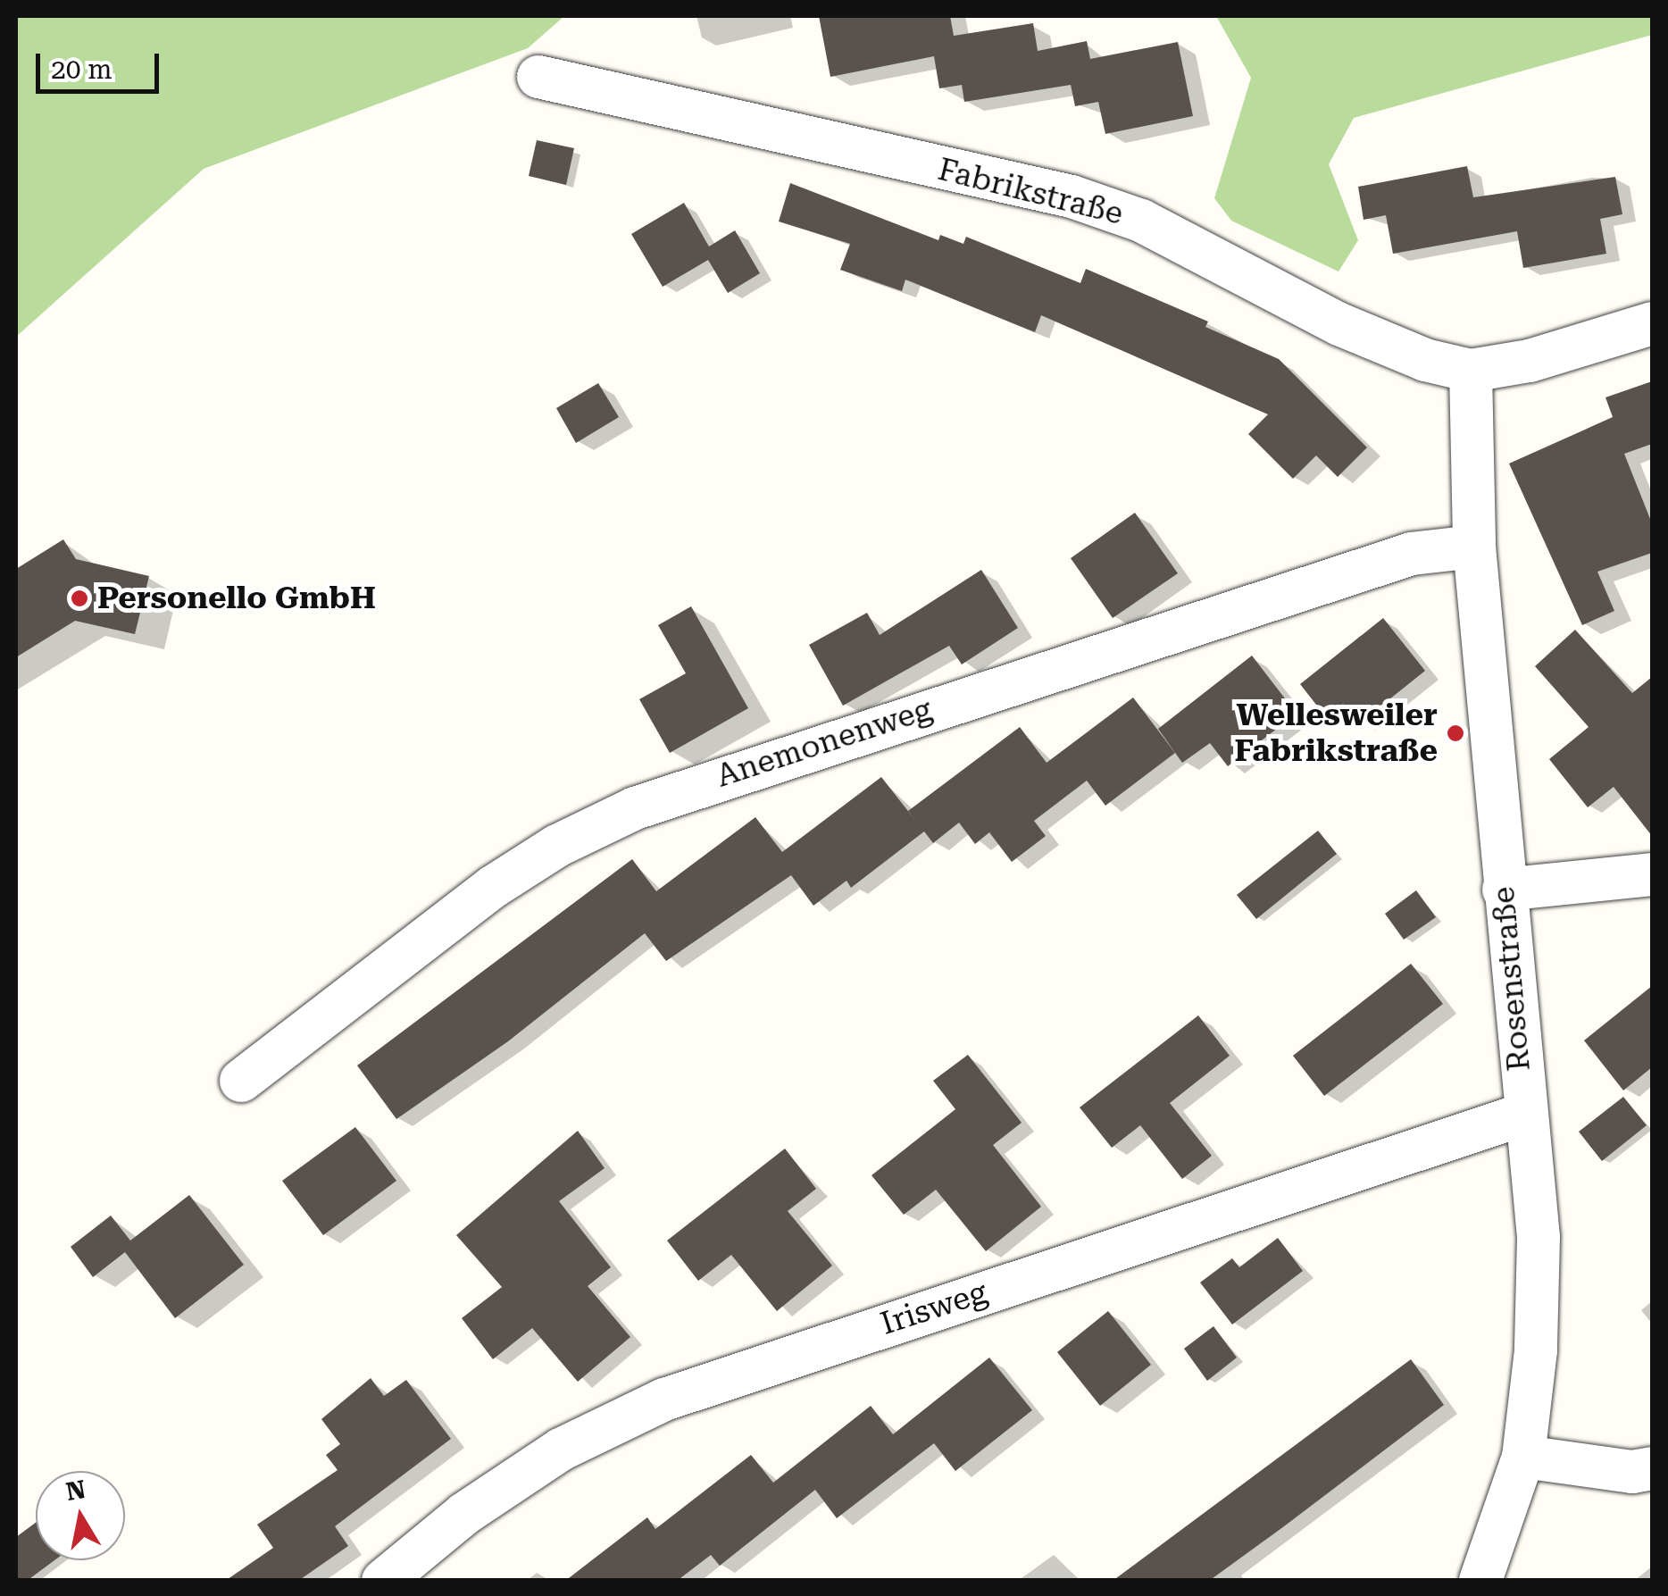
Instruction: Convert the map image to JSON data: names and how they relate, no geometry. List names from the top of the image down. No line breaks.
{"streets":{"street":["Fabrikstraße","Anemonenweg","Rosenstraße","Irisweg"]},"crossings":[["Fabrikstraße","Rosenstraße"],["Anemonenweg","Rosenstraße"],["Rosenstraße","Irisweg"]],"places":["Personello GmbH","Wellesweiler Fabrikstraße"],"scale_bar":"20 m","north":"top"}
